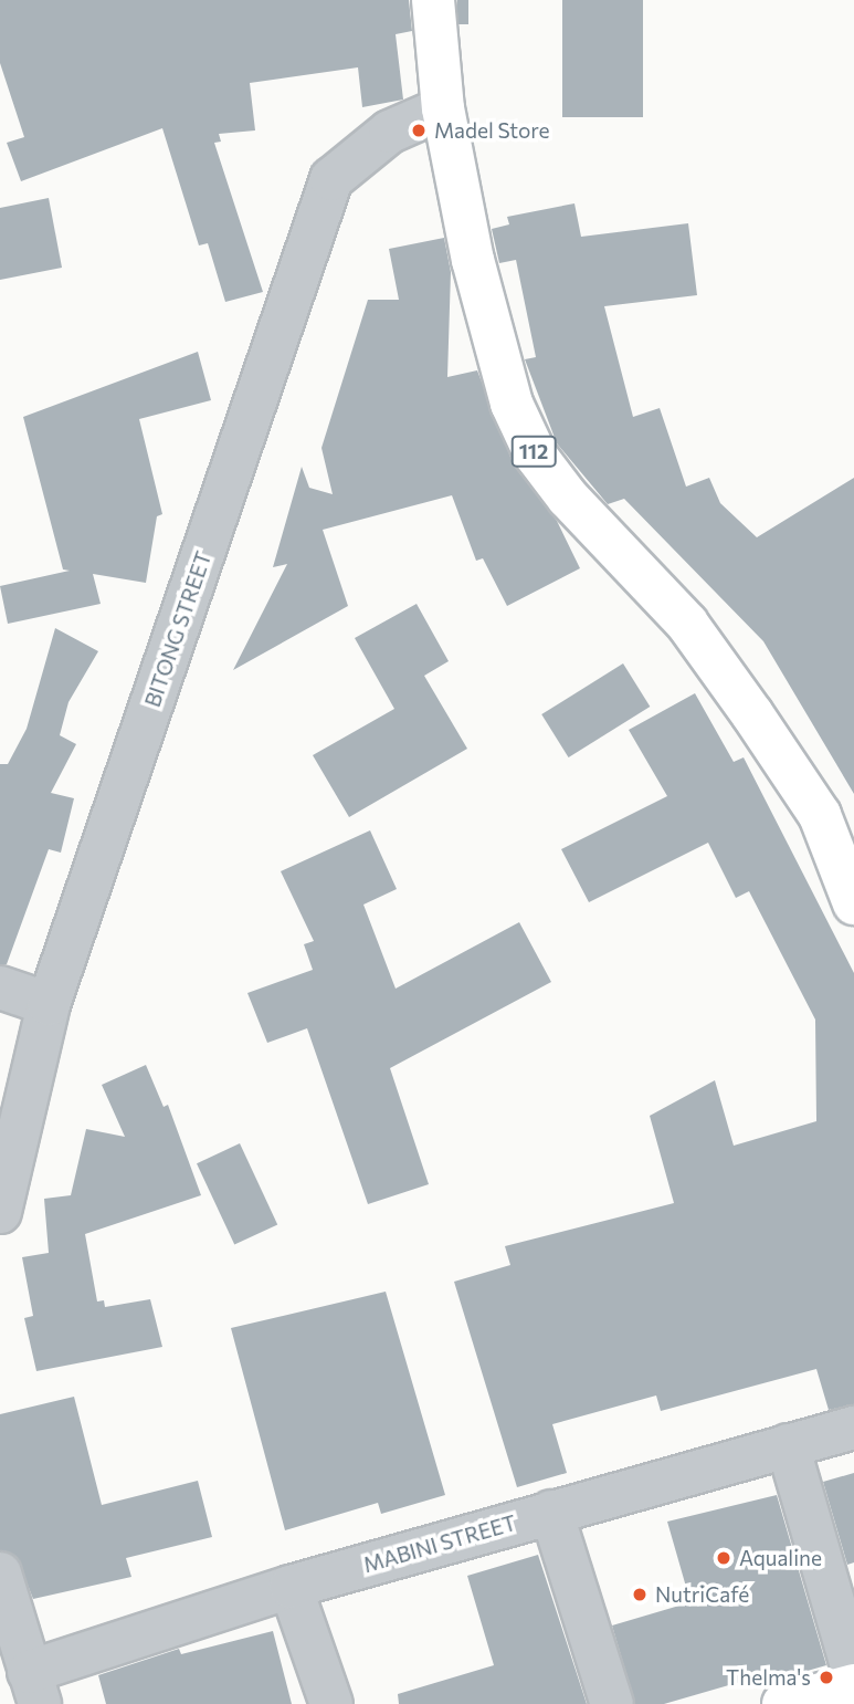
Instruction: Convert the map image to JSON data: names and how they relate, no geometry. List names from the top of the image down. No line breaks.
{"streets":{"main road":["112"],"street":["BITONG STREET","MABINI STREET"]},"crossings":[["112","BITONG STREET"]],"places":["Madel Store","Aqualine","NutriCafé","Thelma's"]}
